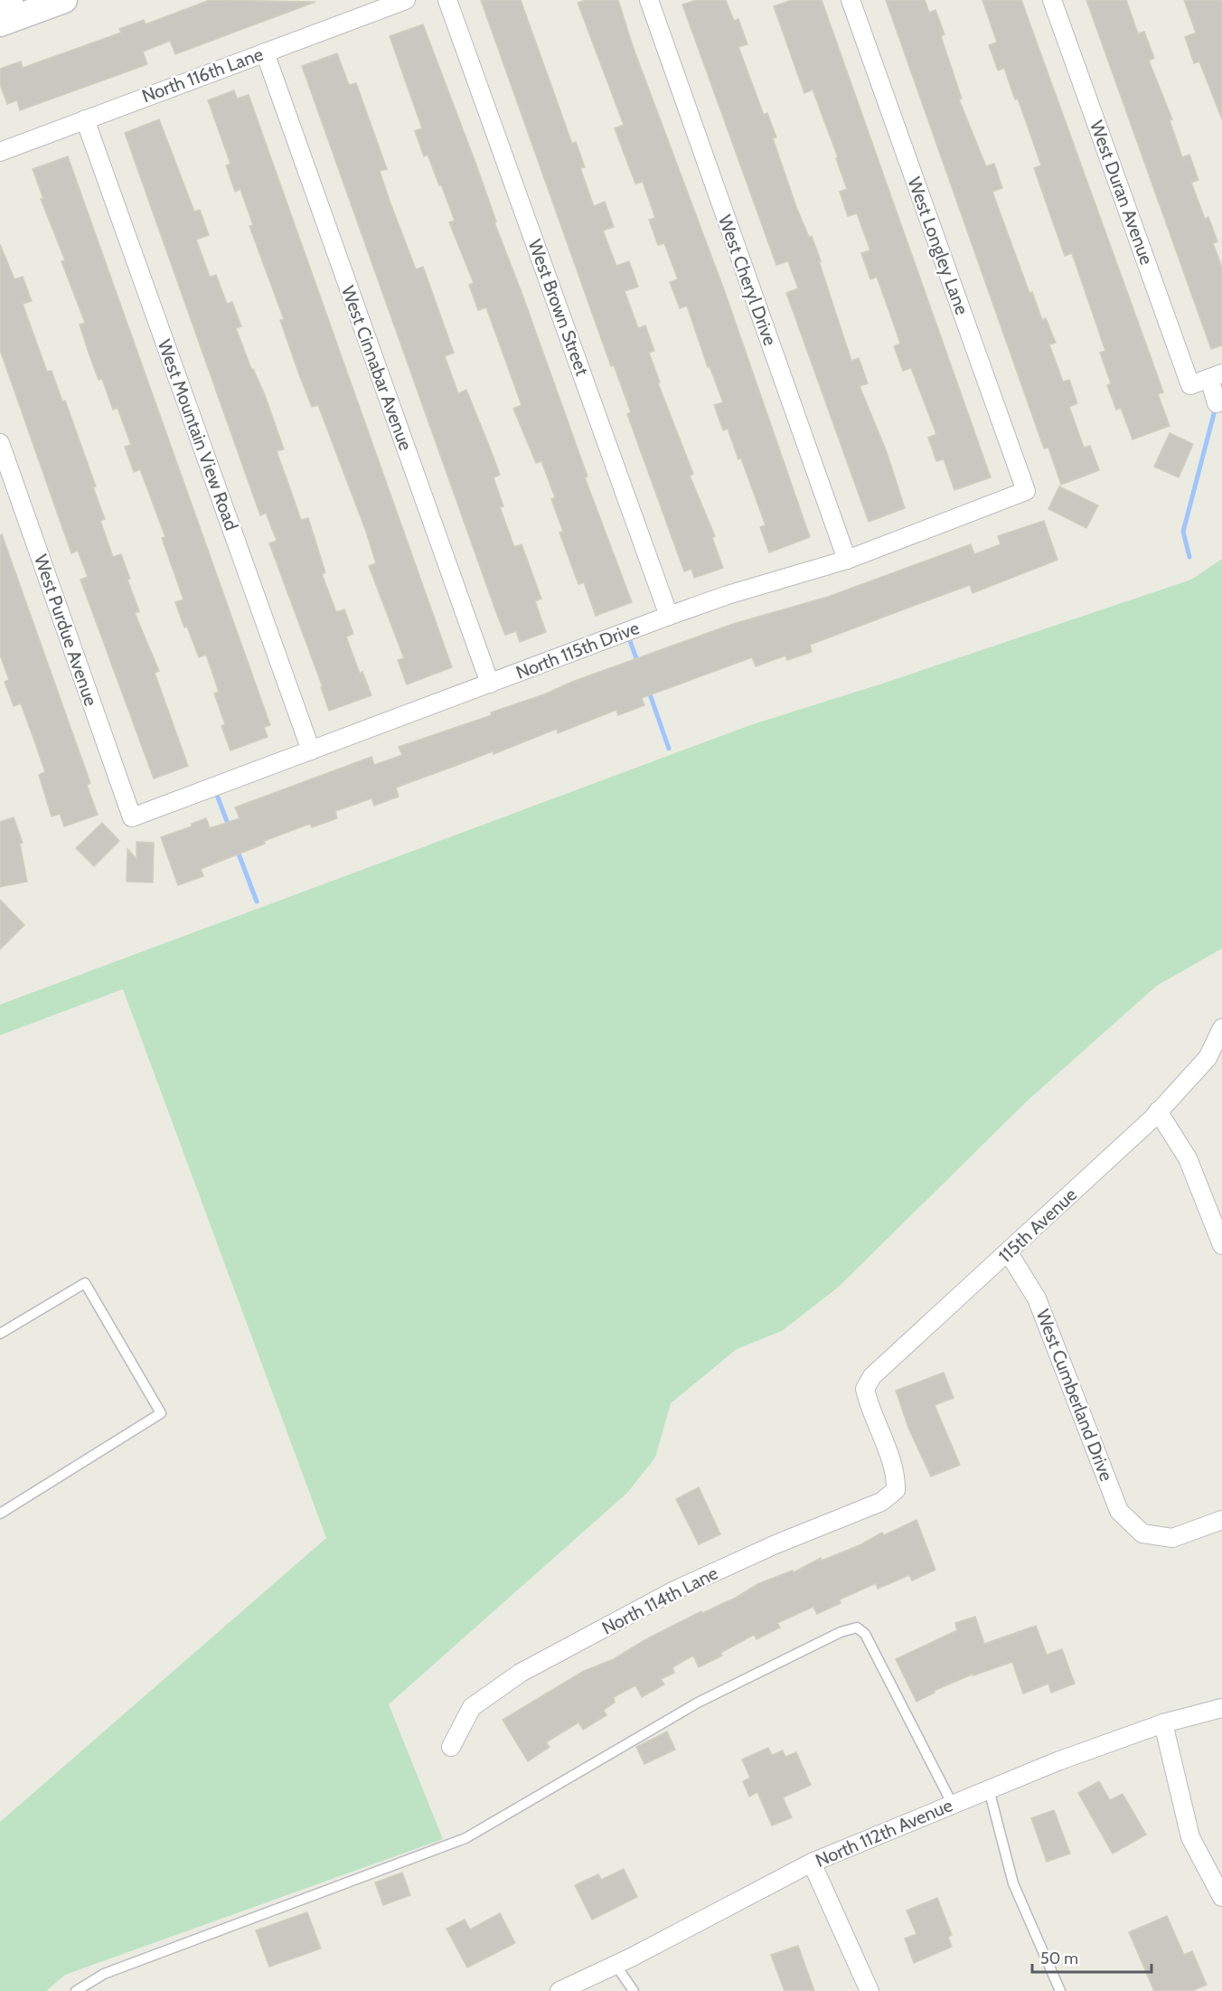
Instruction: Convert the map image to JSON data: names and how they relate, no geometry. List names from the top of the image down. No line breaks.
{"streets":{"street":["North 116th Lane","West Duran Avenue","West Longley Lane","West Cheryl Drive","West Brown Street","West Cinnabar Avenue","West Mountain View Road","West Purdue Avenue","North 115th Drive","115th Avenue","West Cumberland Drive","North 114th Lane","North 112th Avenue"]},"crossings":[["North 116th Lane","West Cinnabar Avenue"],["North 116th Lane","West Mountain View Road"],["West Longley Lane","North 115th Drive"],["West Cheryl Drive","North 115th Drive"],["West Brown Street","North 115th Drive"],["West Cinnabar Avenue","North 115th Drive"],["West Mountain View Road","North 115th Drive"],["West Purdue Avenue","North 115th Drive"],["115th Avenue","West Cumberland Drive"],["115th Avenue","North 114th Lane"]],"scale_bar":"50 m"}
